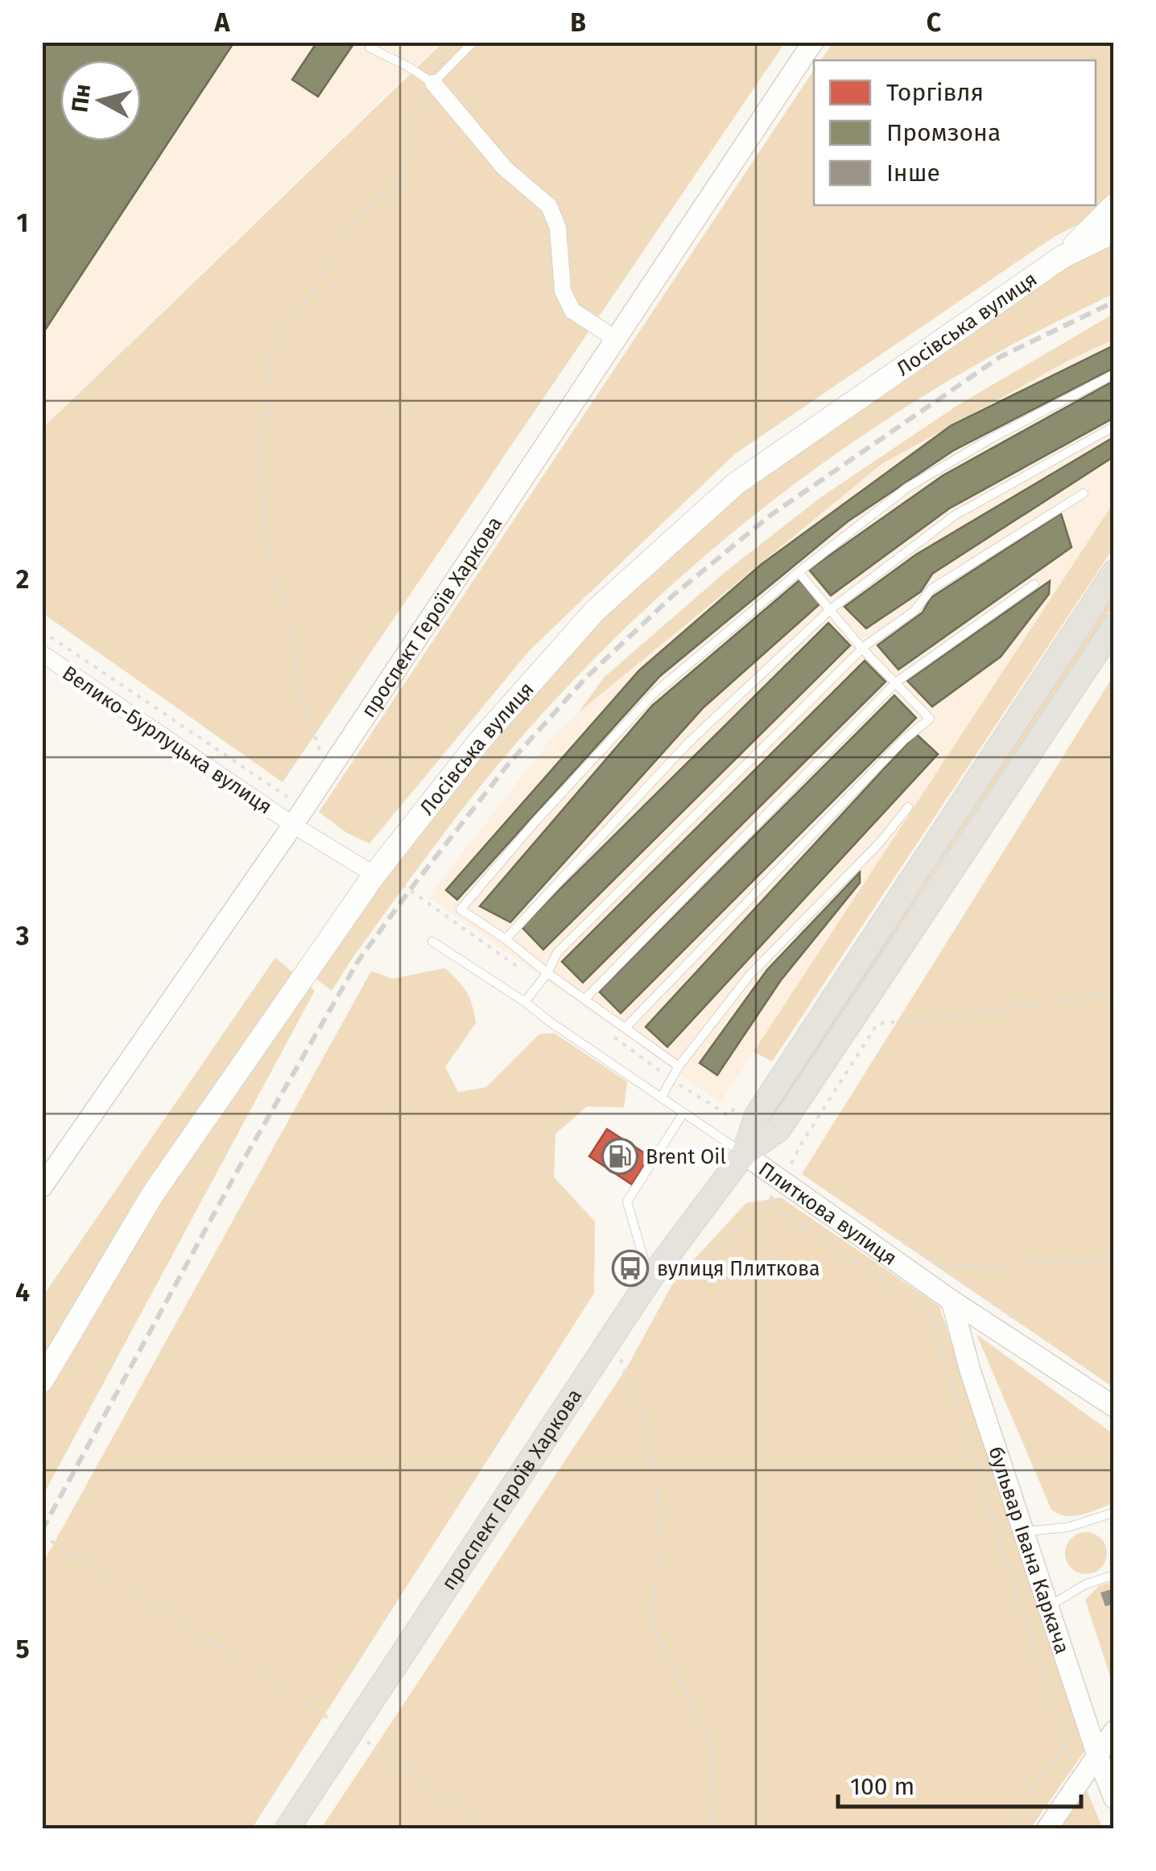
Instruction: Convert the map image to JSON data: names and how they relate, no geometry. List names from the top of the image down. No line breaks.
{"streets":{"main road":["Лосівська вулиця","проспект Героїв Харкова"],"street":["Велико-Бурлуцька вулиця","Плиткова вулиця","бульвар Івана Каркача"]},"crossings":[["проспект Героїв Харкова","Велико-Бурлуцька вулиця"],["проспект Героїв Харкова","Плиткова вулиця"],["Плиткова вулиця","бульвар Івана Каркача"]],"places":{"fuel station":["Brent Oil"],"bus stop":["вулиця Плиткова"]},"legend":["Торгівля","Промзона","Інше"],"scale_bar":"100 m","north":"left","grid":{"columns":["A","B","C"],"rows":["1","2","3","4","5"]}}
